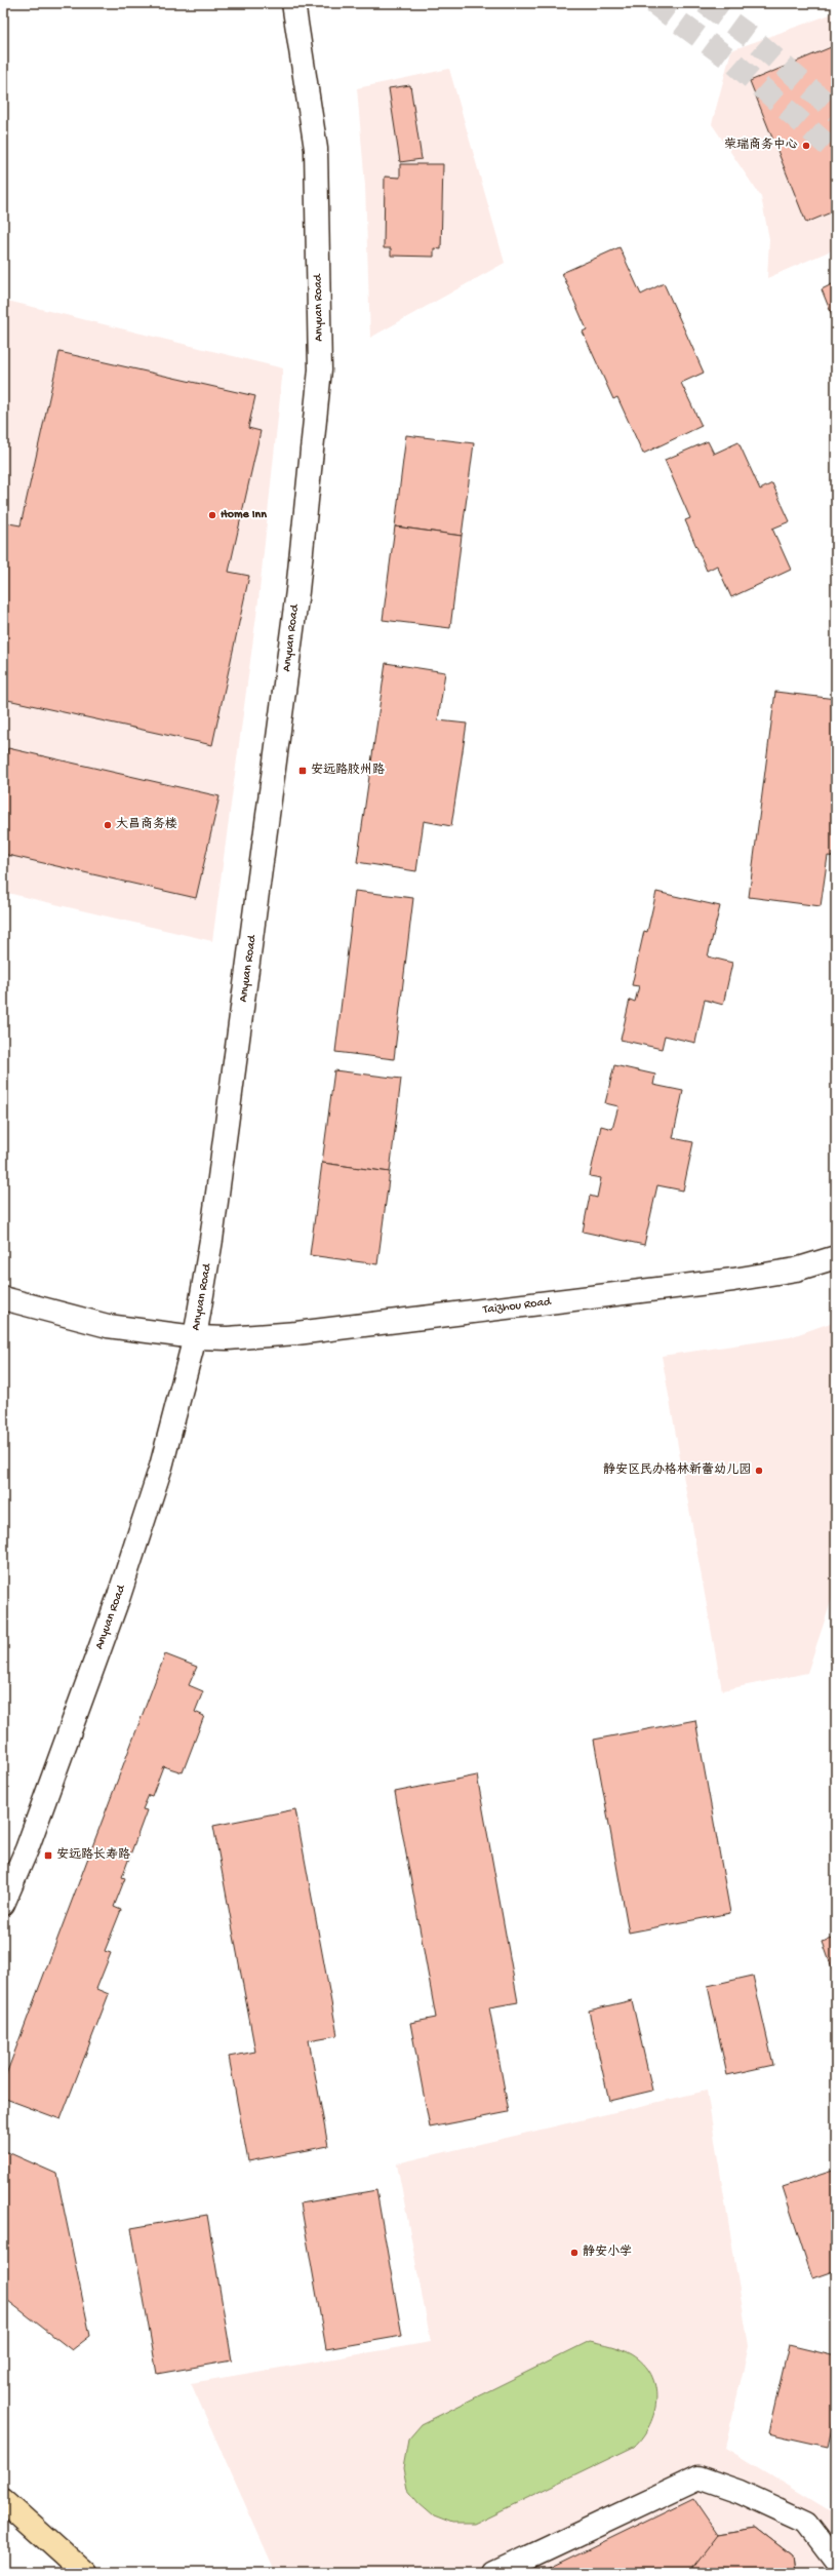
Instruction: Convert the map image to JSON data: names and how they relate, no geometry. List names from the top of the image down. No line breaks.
{"streets":{"street":["Anyuan Road","Taizhou Road"]},"crossings":[["Anyuan Road","Taizhou Road"]],"places":{"other":["荣瑞商务中心","Home Inn","大昌商务楼","静安区民办格林新蕾幼儿园","静安小学"],"transit":["安远路胶州路","安远路长寿路"]}}
